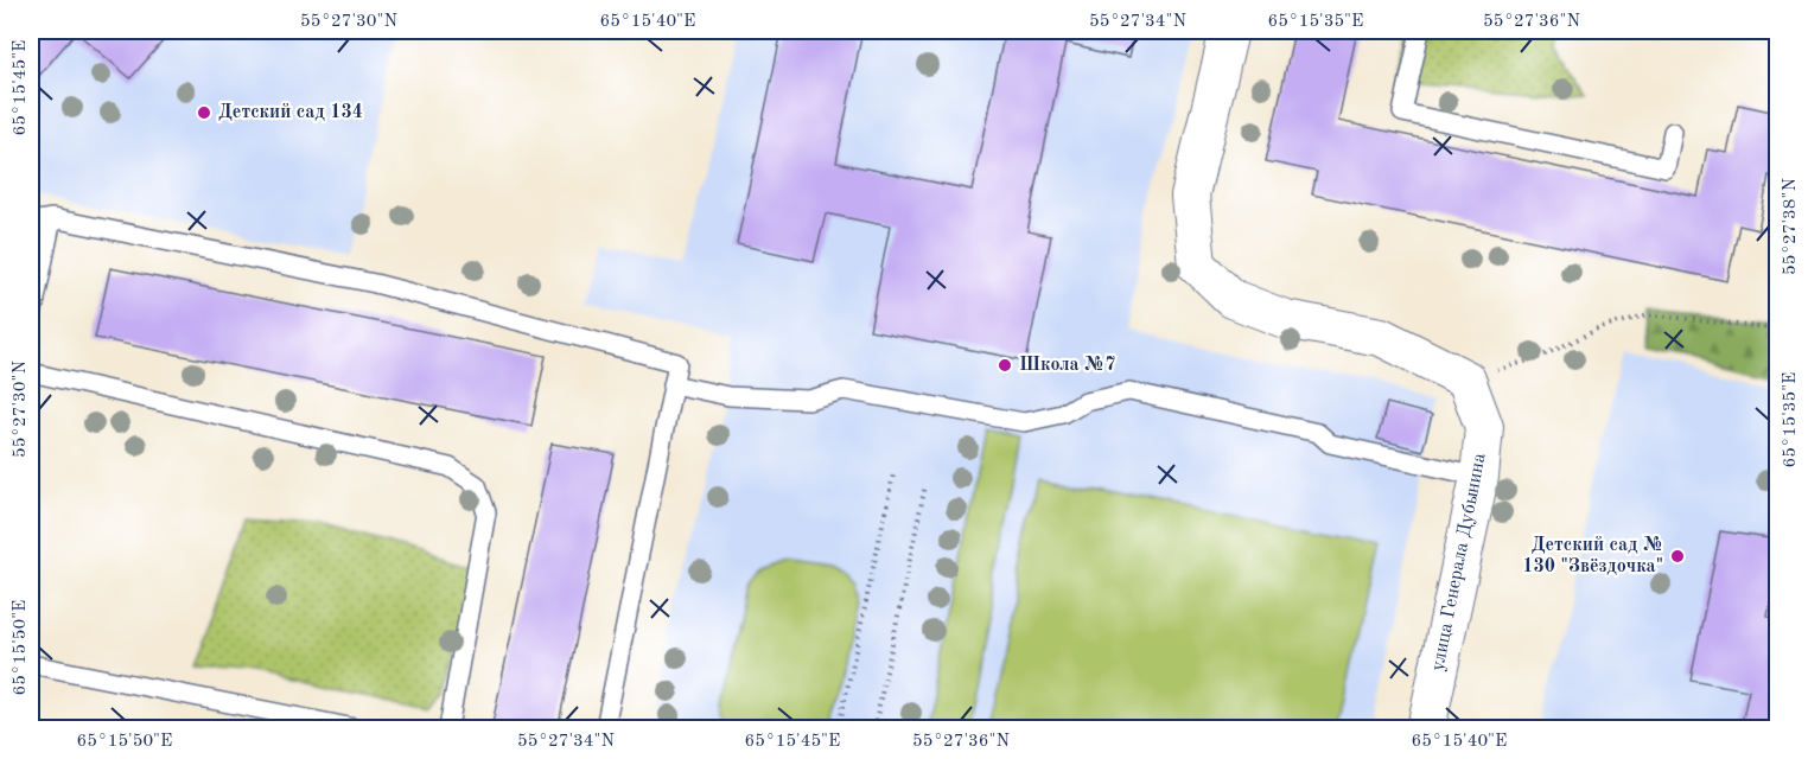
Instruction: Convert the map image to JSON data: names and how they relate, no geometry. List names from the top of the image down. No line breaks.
{"streets":{"street":["улица Генерала Дубынина"]},"places":["Детский сад 134","Школа №7","Детский сад № 130 \"Звёздочка\""],"coordinates":["55°27'30\"N","65°15'40\"E","55°27'34\"N","65°15'35\"E","55°27'36\"N","65°15'45\"E","55°27'38\"N","65°15'50\"E"]}
